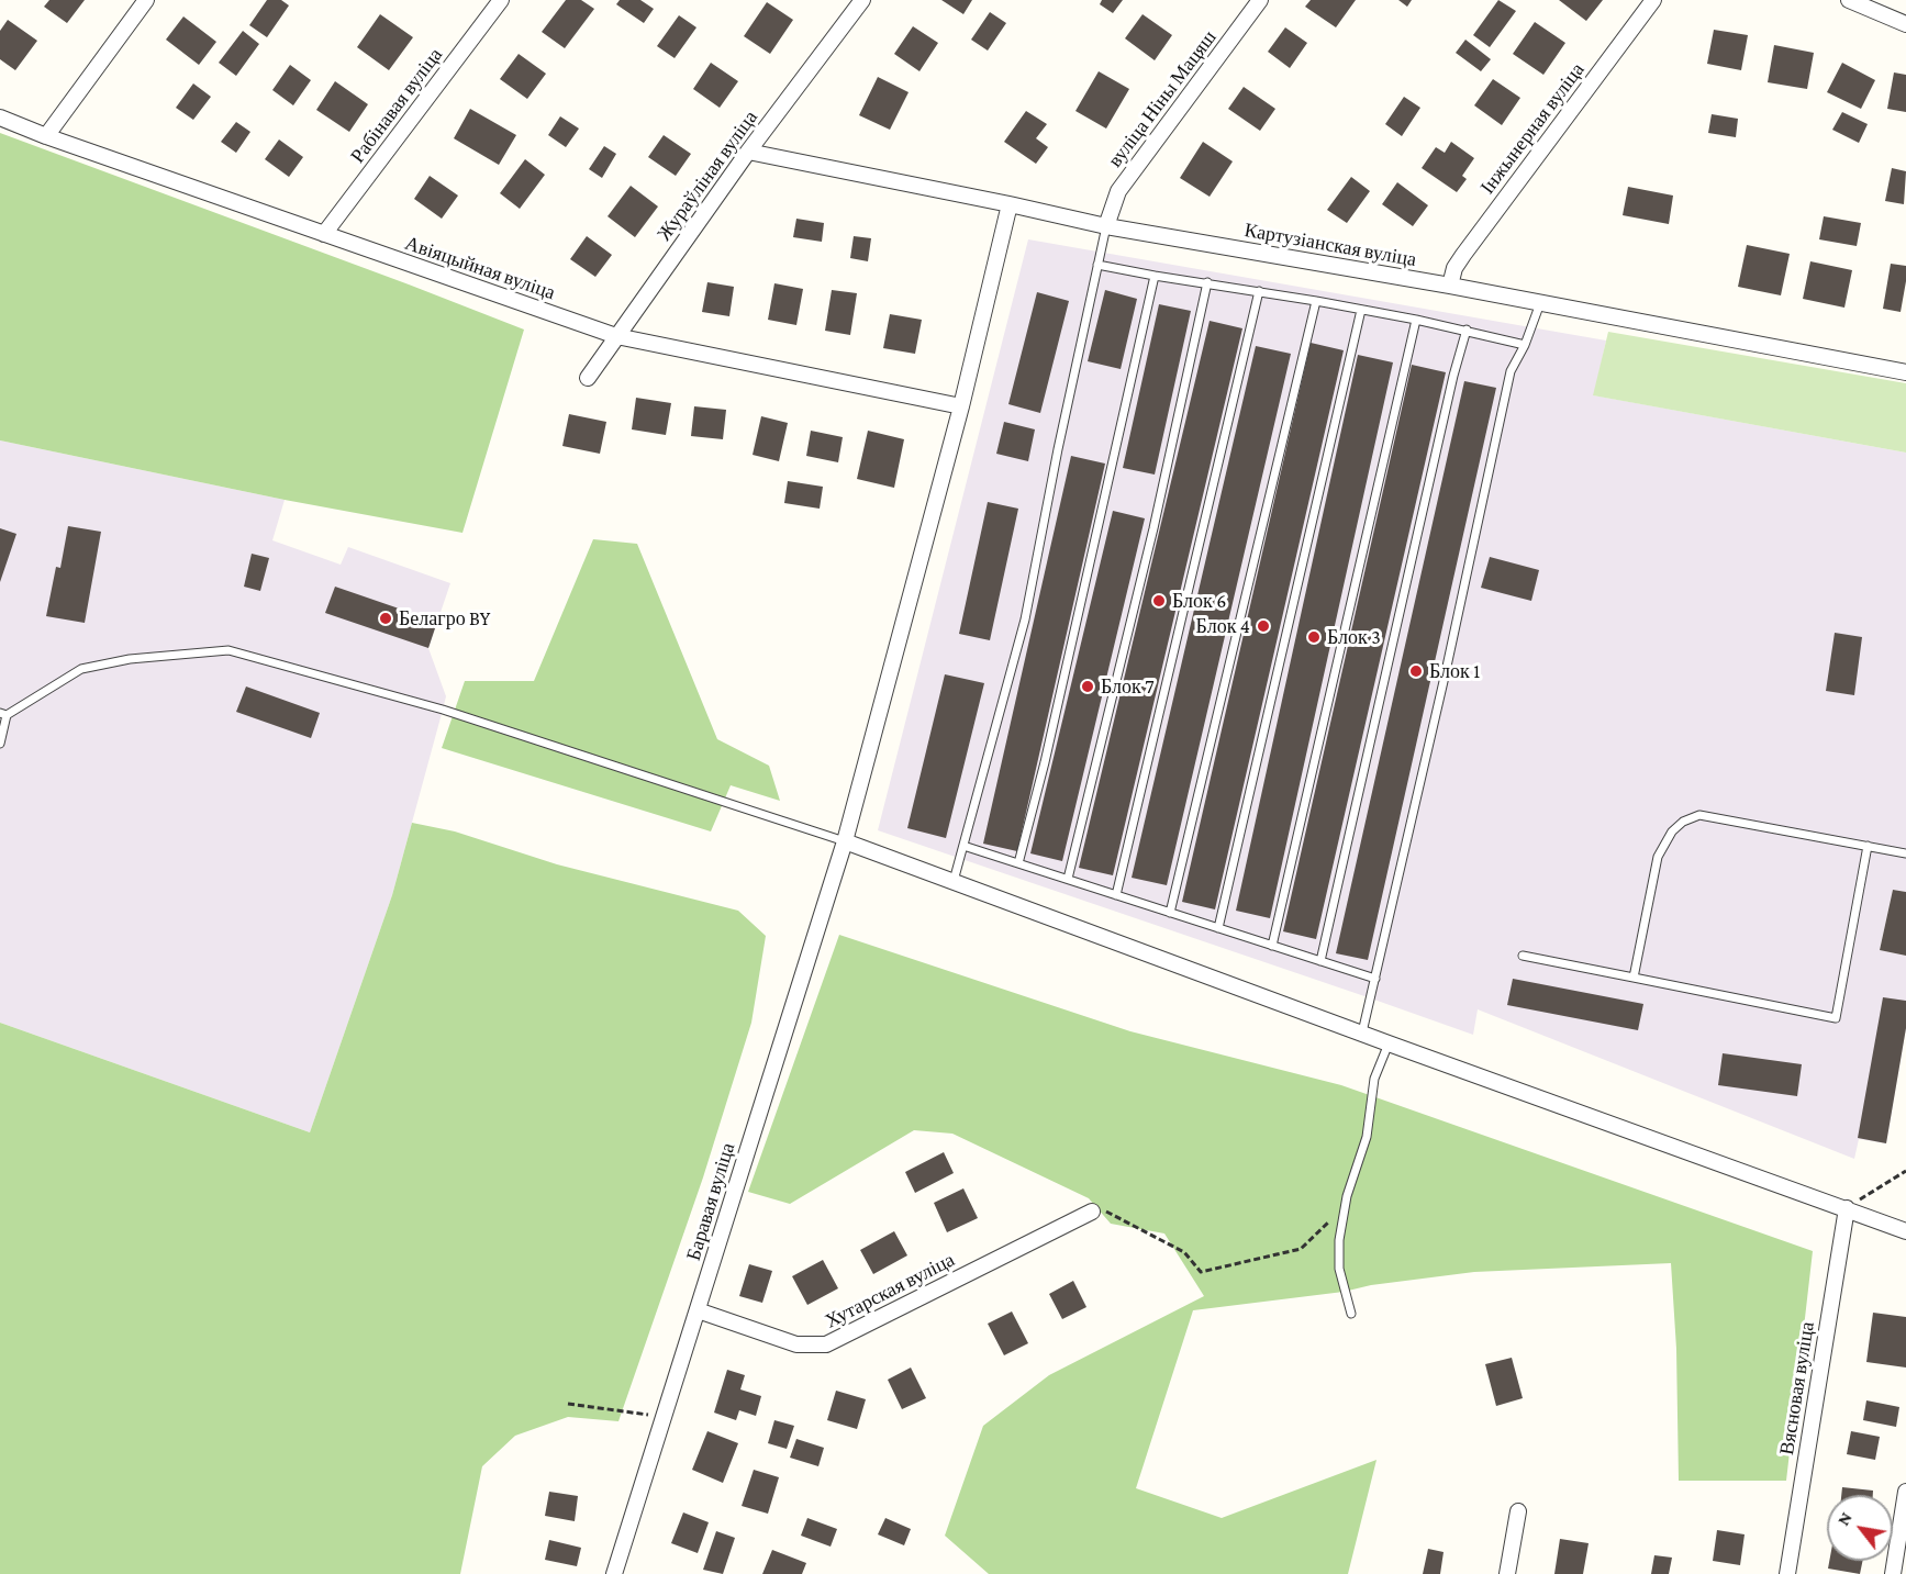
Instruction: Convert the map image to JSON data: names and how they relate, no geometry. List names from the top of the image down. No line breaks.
{"streets":{"street":["вуліца Ніны Мацяш","Рабінавая вуліца","Інжынерная вуліца","Жураўліная вуліца","Картузіанская вуліца","Авіяцыйная вуліца","Баравая вуліца","Хутарская вуліца","Вясновая вуліца"]},"crossings":[["вуліца Ніны Мацяш","Картузіанская вуліца"],["Рабінавая вуліца","Авіяцыйная вуліца"],["Інжынерная вуліца","Картузіанская вуліца"],["Жураўліная вуліца","Картузіанская вуліца"],["Жураўліная вуліца","Авіяцыйная вуліца"],["Картузіанская вуліца","Баравая вуліца"],["Авіяцыйная вуліца","Баравая вуліца"],["Баравая вуліца","Хутарская вуліца"]],"places":["Блок 6","Белагро BY","Блок 4","Блок 3","Блок 1","Блок 7"],"north":"top left"}
